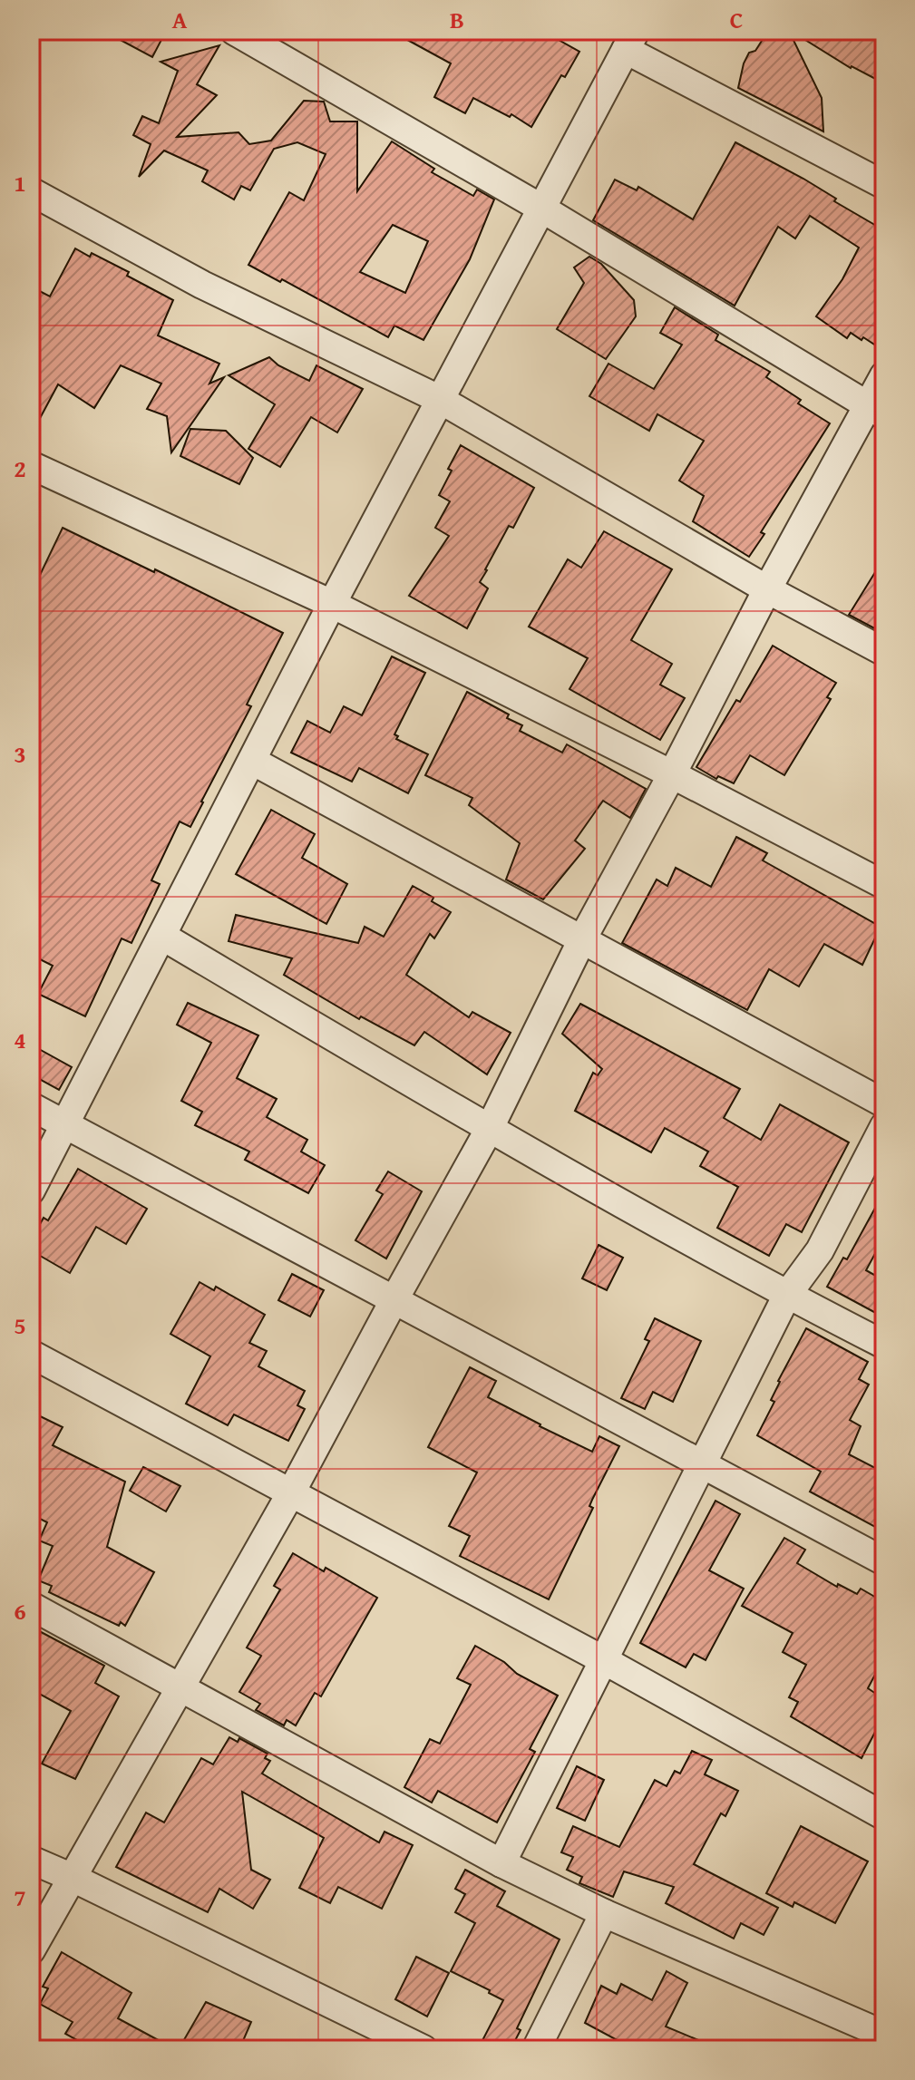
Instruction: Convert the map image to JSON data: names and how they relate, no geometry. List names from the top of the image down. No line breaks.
{"grid":{"columns":["A","B","C"],"rows":["1","2","3","4","5","6","7"]}}
